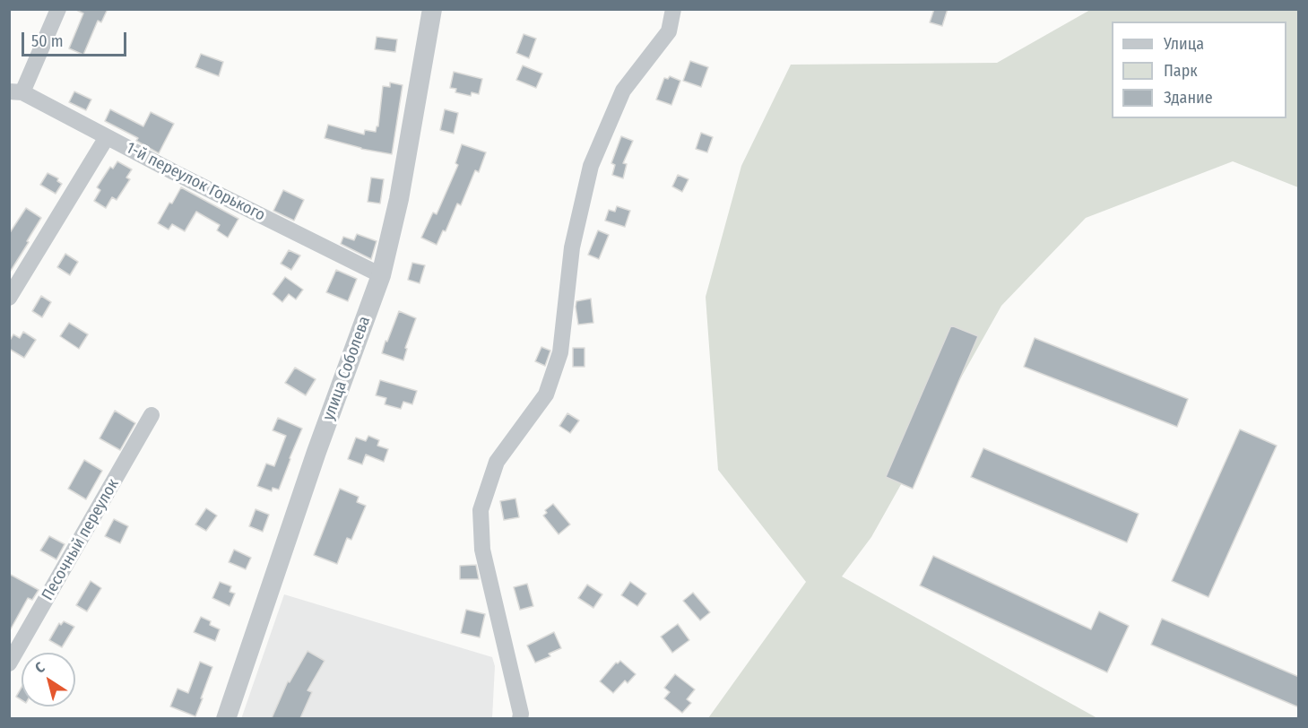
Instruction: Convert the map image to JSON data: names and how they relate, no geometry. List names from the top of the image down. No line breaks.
{"streets":{"street":["1-й переулок Горького","улица Соболева","Песочный переулок"]},"crossings":[["1-й переулок Горького","улица Соболева"]],"legend":["Улица","Парк","Здание"],"scale_bar":"50 m","north":"top left"}
